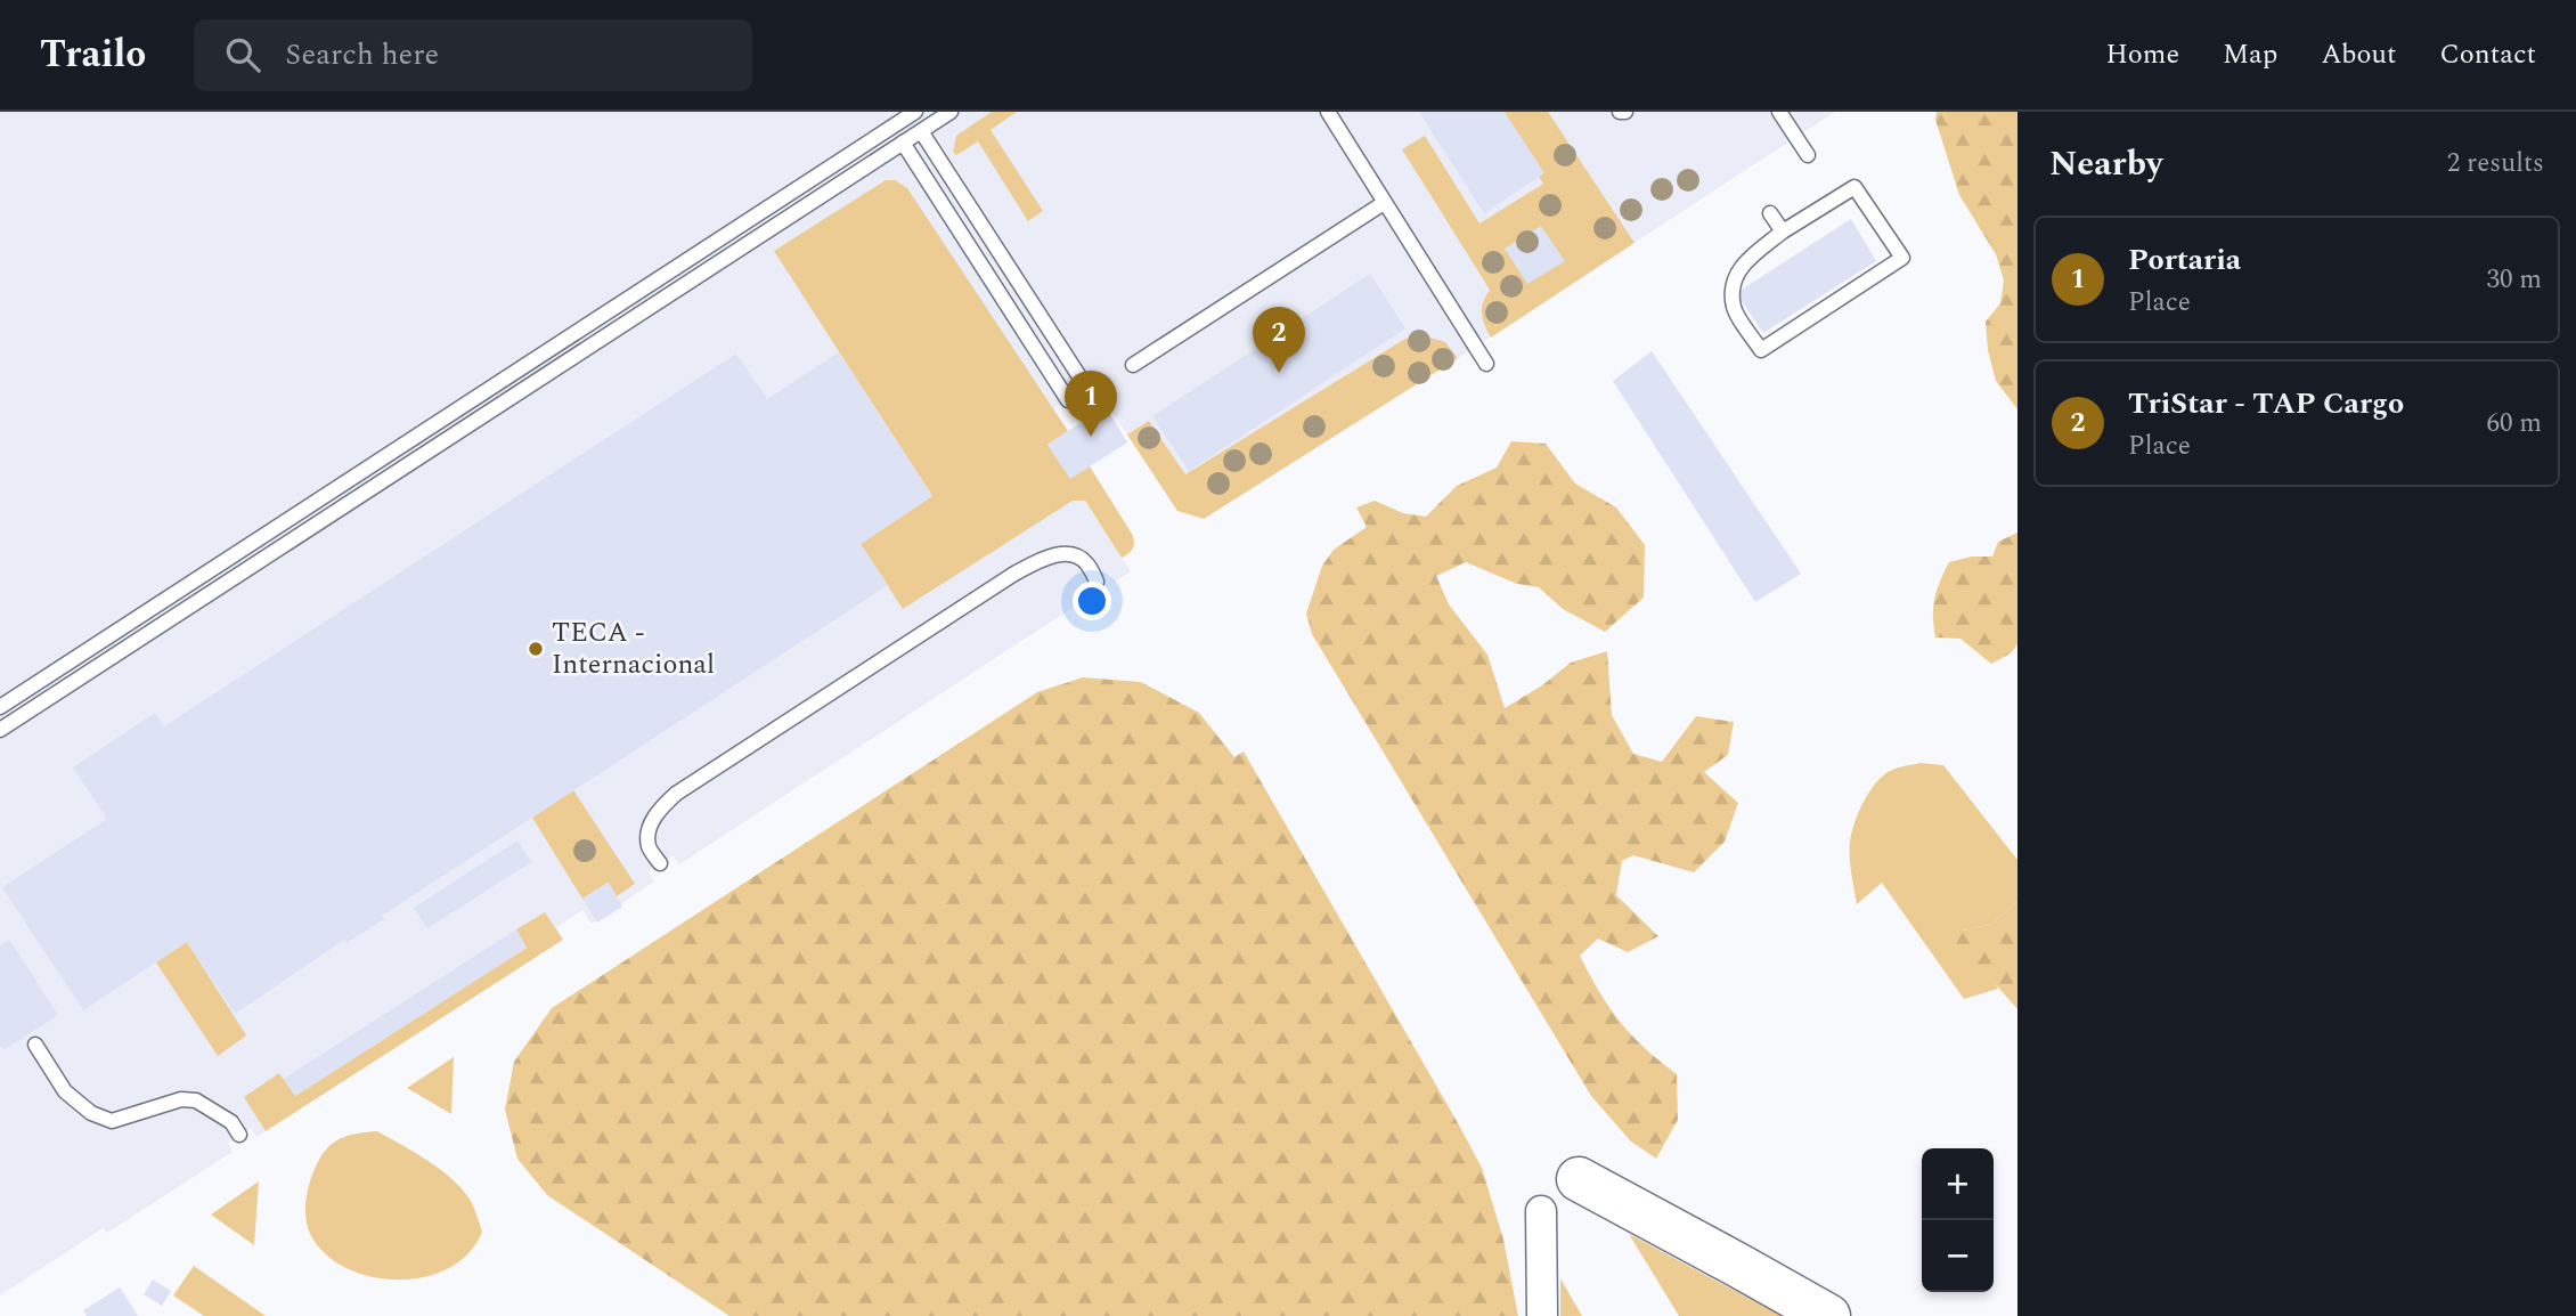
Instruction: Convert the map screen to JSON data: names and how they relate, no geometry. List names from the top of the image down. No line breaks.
{"places":["TECA - Internacional"],"page":{"header":"Trailo","search":"Search here","nav":["Home","Map","About","Contact"],"heading":["Nearby","2 results"],"list":[{"mark":"1","name":"Portaria","note":"Place","value":"30 m"},{"mark":"2","name":"TriStar - TAP Cargo","note":"Place","value":"60 m"}],"pins":["2","1"],"map_buttons":["+","−"]}}
